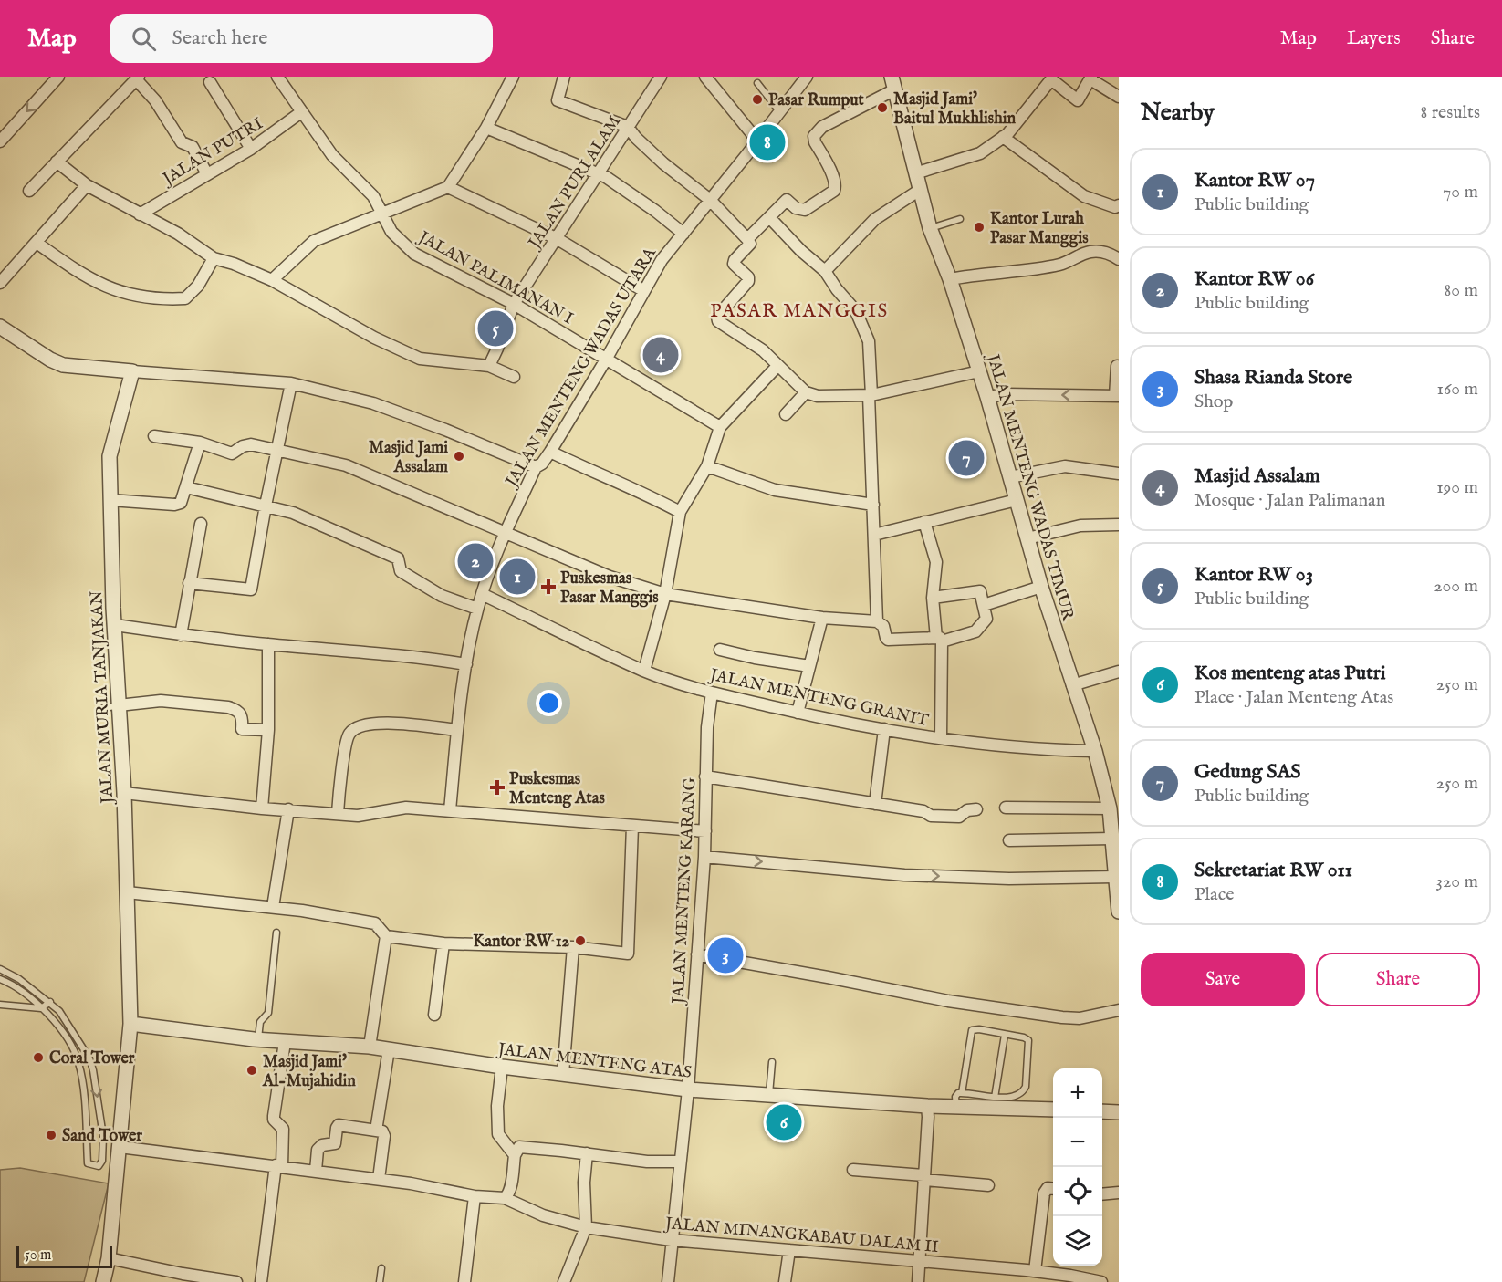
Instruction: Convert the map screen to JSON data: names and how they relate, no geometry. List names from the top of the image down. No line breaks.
{"streets":{"street":["JALAN PUTRI","JALAN PURI ALAM","JALAN PALIMANAN I","JALAN MENTENG WADAS UTARA","JALAN MENTENG WADAS TIMUR","JALAN MURIA TANJAKAN","JALAN MENTENG GRANIT","JALAN MENTENG KARANG","JALAN MENTENG ATAS","JALAN MINANGKABAU DALAM II"]},"crossings":[["JALAN PUTRI","JALAN PALIMANAN I"],["JALAN PURI ALAM","JALAN PALIMANAN I"],["JALAN PALIMANAN I","JALAN MENTENG WADAS UTARA"],["JALAN MENTENG WADAS UTARA","JALAN MENTENG GRANIT"],["JALAN MENTENG WADAS TIMUR","JALAN MENTENG GRANIT"],["JALAN MURIA TANJAKAN","JALAN MENTENG ATAS"],["JALAN MENTENG GRANIT","JALAN MENTENG KARANG"],["JALAN MENTENG KARANG","JALAN MENTENG ATAS"],["JALAN MENTENG KARANG","JALAN MINANGKABAU DALAM II"]],"districts":["PASAR MANGGIS"],"places":{"other":["Pasar Rumput","Masjid Jami' Baitul Mukhlishin","Kantor Lurah Pasar Manggis","Masjid Jami Assalam","Kantor RW 12","Coral Tower","Masjid Jami' Al-Mujahidin","Sand Tower"],"health":["Puskesmas Pasar Manggis","Puskesmas Menteng Atas"]},"scale_bar":"50 m","page":{"header":"Map","search":"Search here","nav":["Map","Layers","Share"],"heading":["Nearby","8 results"],"pins":["8","5","4","7","2","1","3","6"],"list":[{"mark":"1","name":"Kantor RW 07","note":"Public building","value":"70 m"},{"mark":"2","name":"Kantor RW 06","note":"Public building","value":"80 m"},{"mark":"3","name":"Shasa Rianda Store","note":"Shop","value":"160 m"},{"mark":"4","name":"Masjid Assalam","note":"Mosque · Jalan Palimanan","value":"190 m"},{"mark":"5","name":"Kantor RW 03","note":"Public building","value":"200 m"},{"mark":"6","name":"Kos menteng atas Putri","note":"Place · Jalan Menteng Atas","value":"250 m"},{"mark":"7","name":"Gedung SAS","note":"Public building","value":"250 m"},{"mark":"8","name":"Sekretariat RW 011","note":"Place","value":"320 m"}],"buttons":["Save","Share"],"map_buttons":["+","−"],"scale":"50 m"}}
